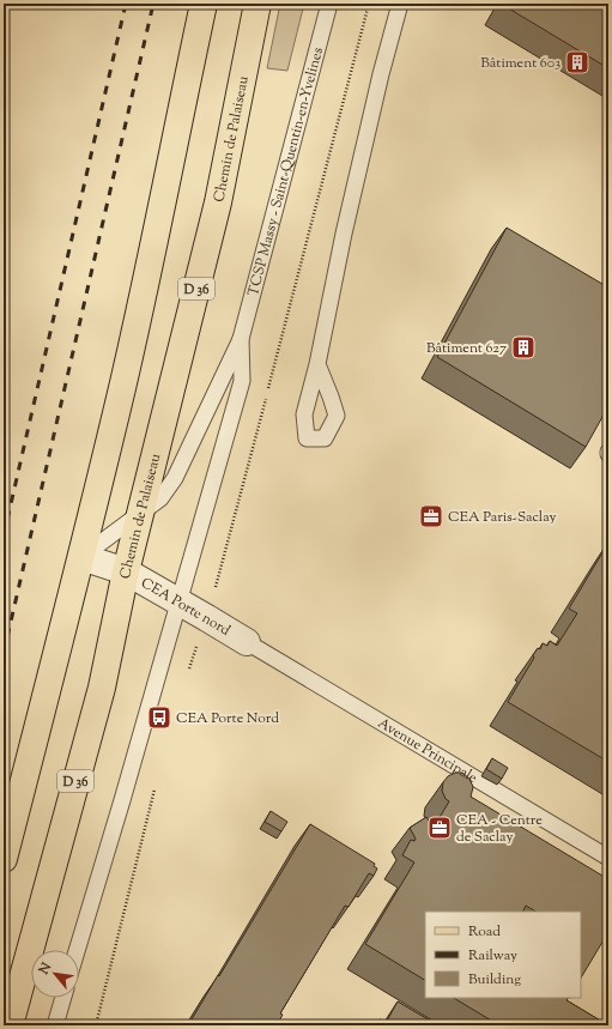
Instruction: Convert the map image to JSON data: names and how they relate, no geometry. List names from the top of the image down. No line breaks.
{"streets":{"main road":["Chemin de Palaiseau","D 36"],"street":["CEA Porte nord"],"lane":["TCSP Massy - Saint-Quentin-en-Yvelines","Avenue Principale"]},"crossings":[["Chemin de Palaiseau","CEA Porte nord"],["CEA Porte nord","Avenue Principale"]],"places":{"building":["Bâtiment 603","Bâtiment 627"],"office":["CEA Paris-Saclay","CEA - Centre de Saclay"],"bus stop":["CEA Porte Nord"]},"legend":["Road","Railway","Building"],"north":"top left"}
